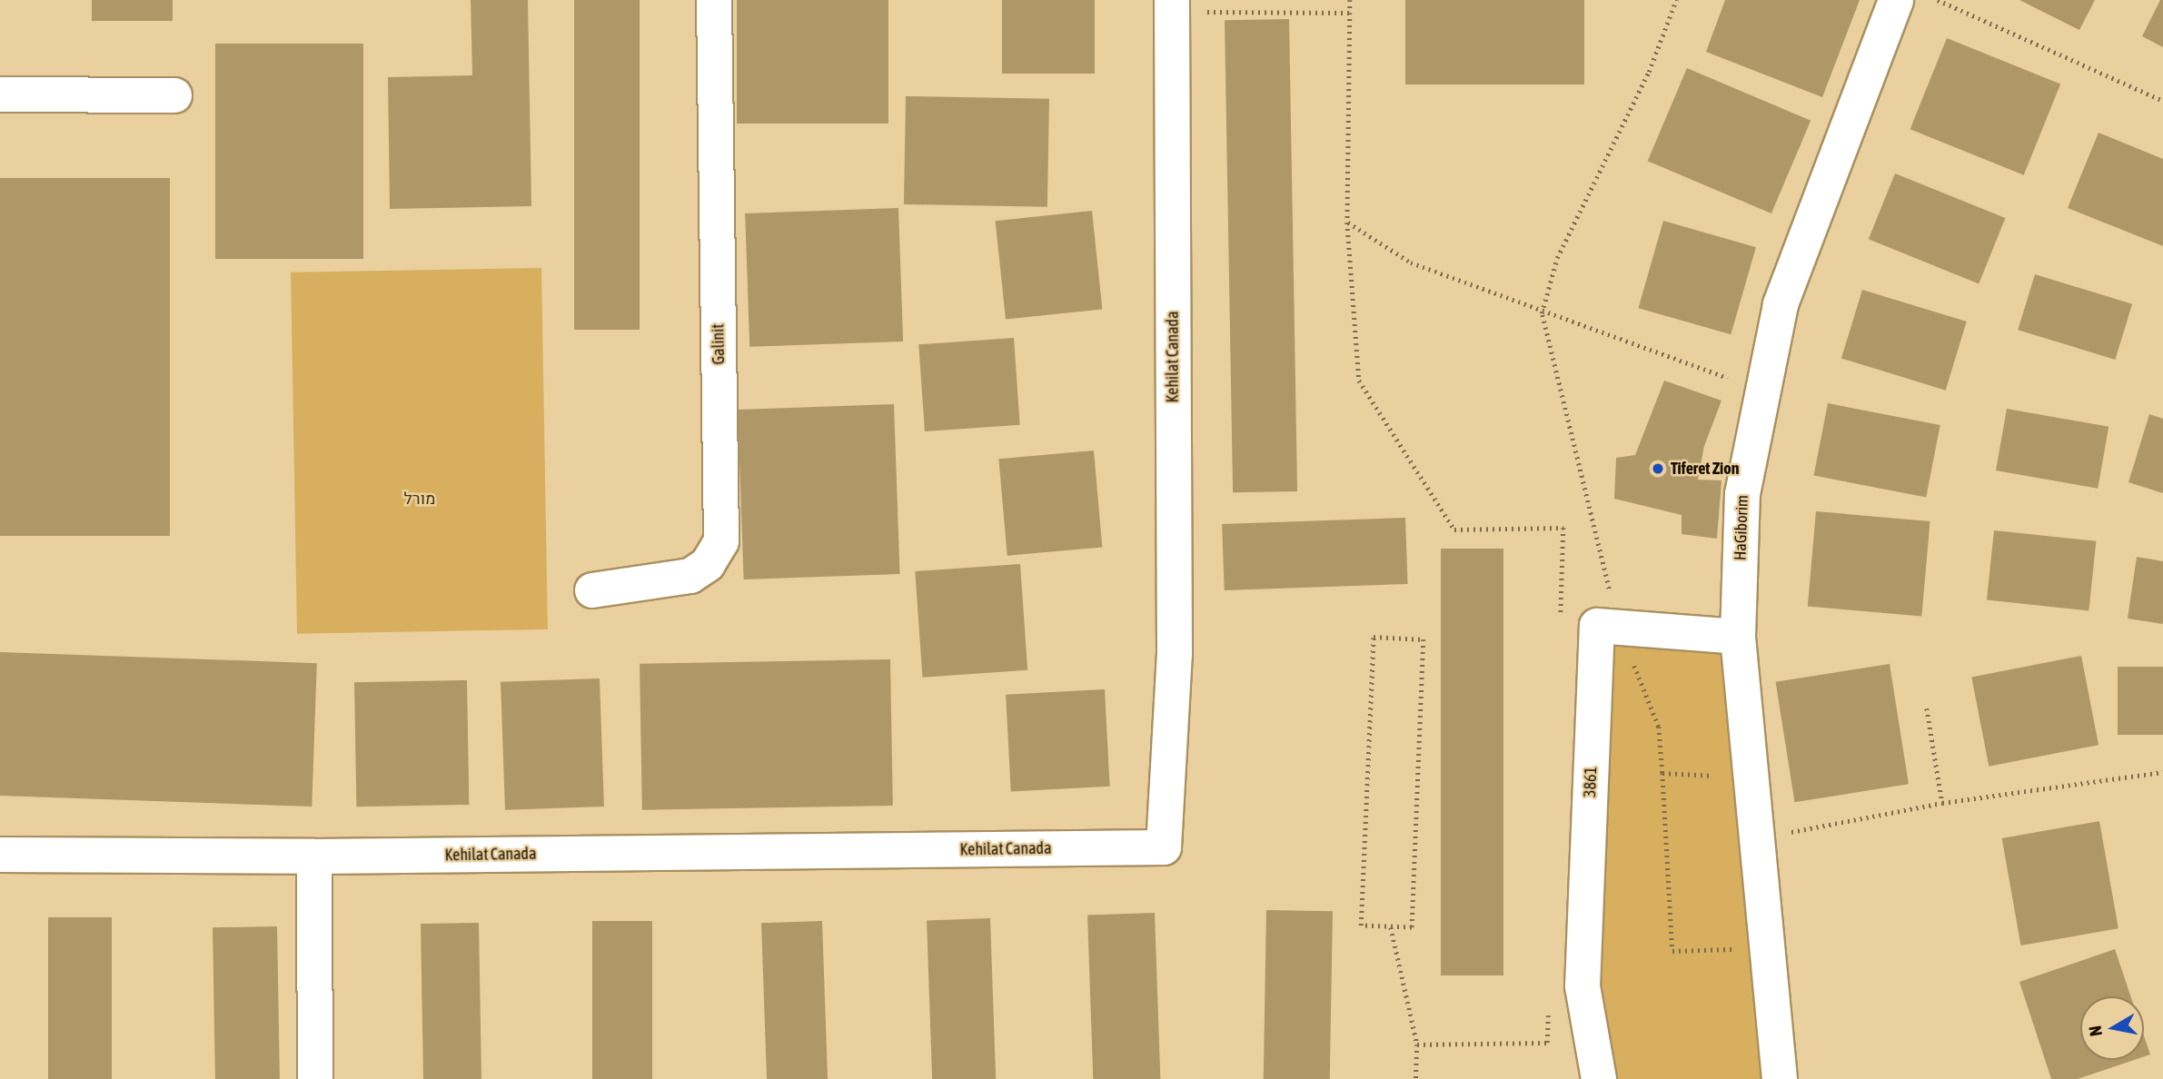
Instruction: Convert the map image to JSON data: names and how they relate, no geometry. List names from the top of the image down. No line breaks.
{"streets":{"street":["Galinit","Kehilat Canada","HaGiborim","3861"]},"crossings":[["HaGiborim","3861"]],"parks":["מורל"],"places":["Tiferet Zion"],"north":"left"}
